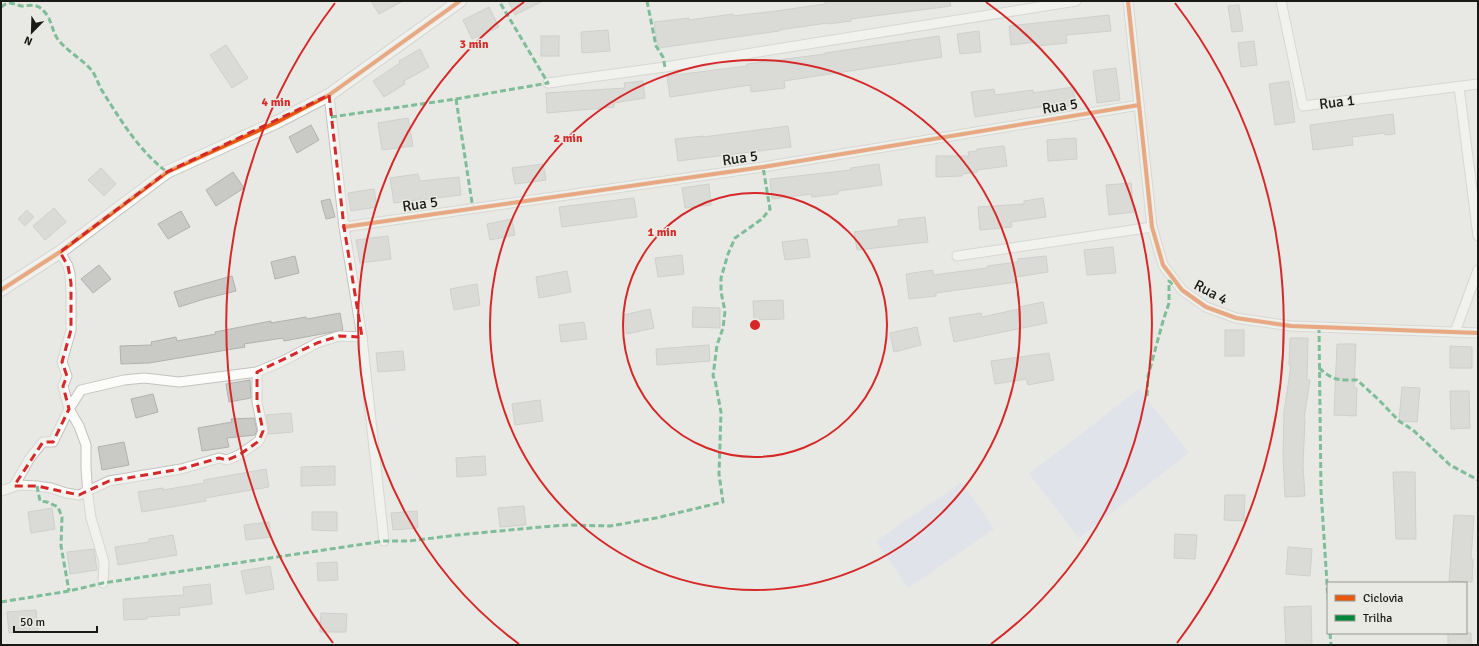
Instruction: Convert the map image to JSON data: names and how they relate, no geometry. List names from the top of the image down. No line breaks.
{"streets":{"street":["Rua 1","Rua 5","Rua 4"]},"crossings":[["Rua 5","Rua 4"]],"legend":["Ciclovia","Trilha"],"scale_bar":"50 m","north":"bottom left","rings":["3 min","4 min","2 min","1 min"]}
